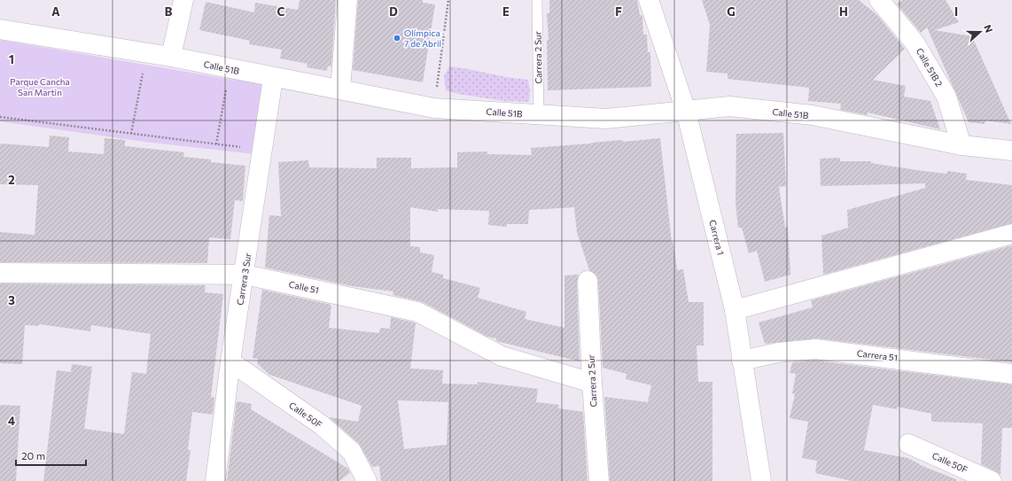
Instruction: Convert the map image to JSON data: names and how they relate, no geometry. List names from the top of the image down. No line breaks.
{"streets":{"street":["Carrera 2 Sur","Calle 51B","Calle 51B 2","Carrera 1","Carrera 3 Sur","Calle 51","Carrera 51","Calle 50F"]},"crossings":[["Carrera 2 Sur","Calle 51B"],["Carrera 2 Sur","Calle 51"],["Calle 51B","Calle 51B 2"],["Calle 51B","Carrera 1"],["Calle 51B","Carrera 3 Sur"],["Carrera 1","Carrera 51"],["Carrera 3 Sur","Calle 51"],["Carrera 3 Sur","Calle 50F"]],"parks":["Parque Cancha San Martin"],"places":["Olímpica - 7 de Abril"],"scale_bar":"20 m","north":"right","grid":{"columns":["A","B","C","D","E","F","G","H","I"],"rows":["1","2","3","4"]}}
